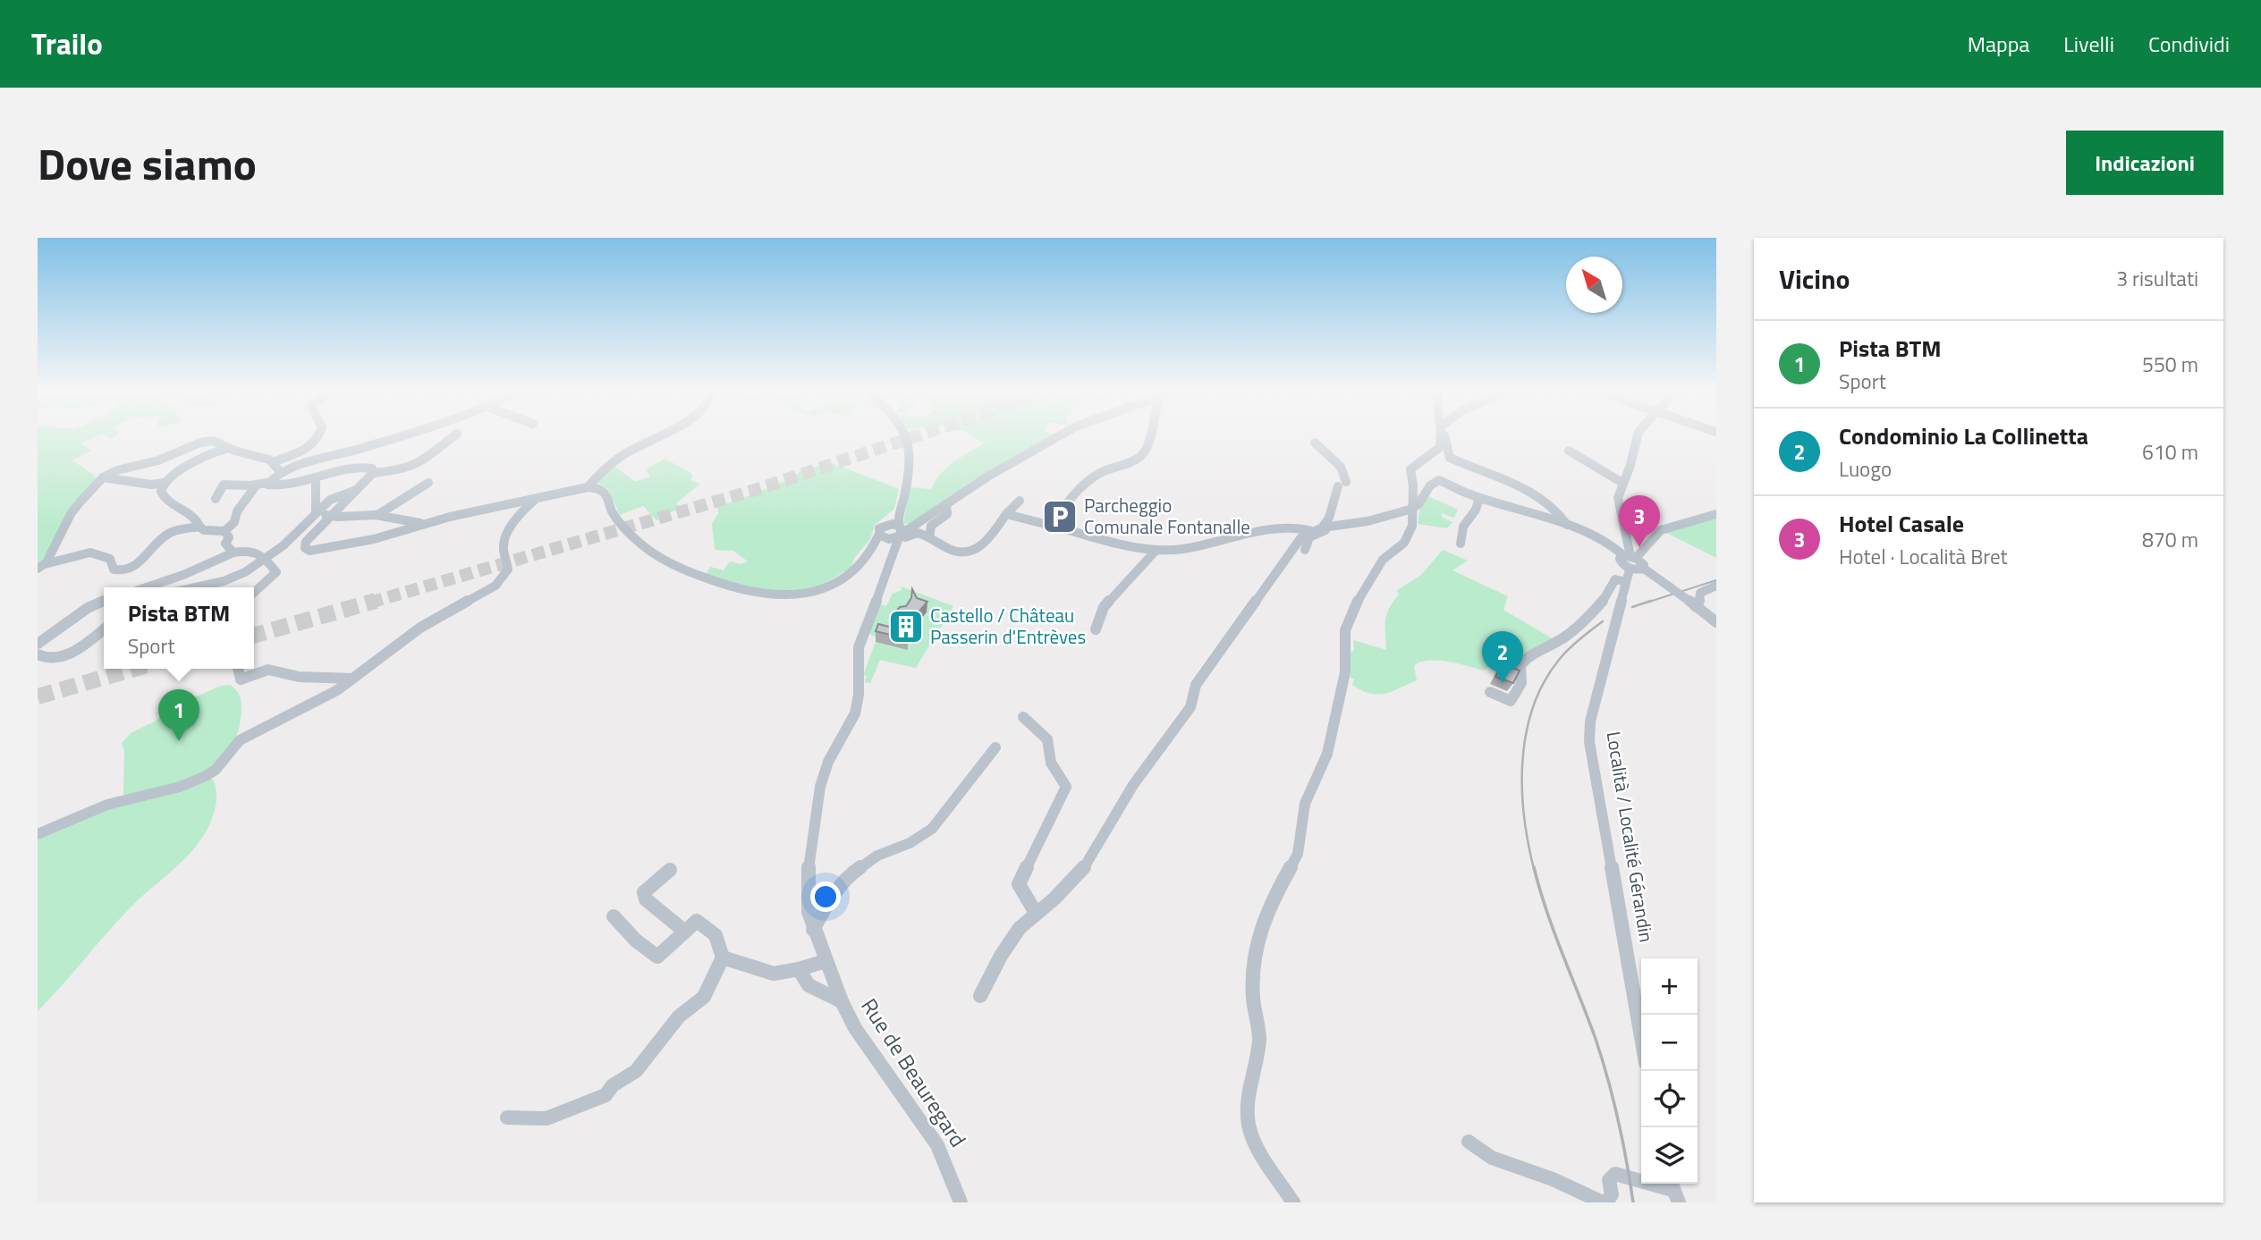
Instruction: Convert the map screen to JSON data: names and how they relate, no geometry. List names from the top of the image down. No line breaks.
{"streets":{"street":["Località / Localité Gérandin","Rue de Beauregard"]},"places":{"parking":["Parcheggio Comunale Fontanalle"],"building":["Castello / Château Passerin d'Entrèves"]},"north":"top left","page":{"header":"Trailo","nav":["Mappa","Livelli","Condividi"],"title":"Dove siamo","buttons":"Indicazioni","heading":["Vicino","3 risultati"],"list":[{"mark":"1","name":"Pista BTM","note":"Sport","value":"550 m"},{"mark":"2","name":"Condominio La Collinetta","note":"Luogo","value":"610 m"},{"mark":"3","name":"Hotel Casale","note":"Hotel · Località Bret","value":"870 m"}],"pins":["3","2","1"],"popup":["Pista BTM","Sport"],"map_buttons":["+","−"]}}
